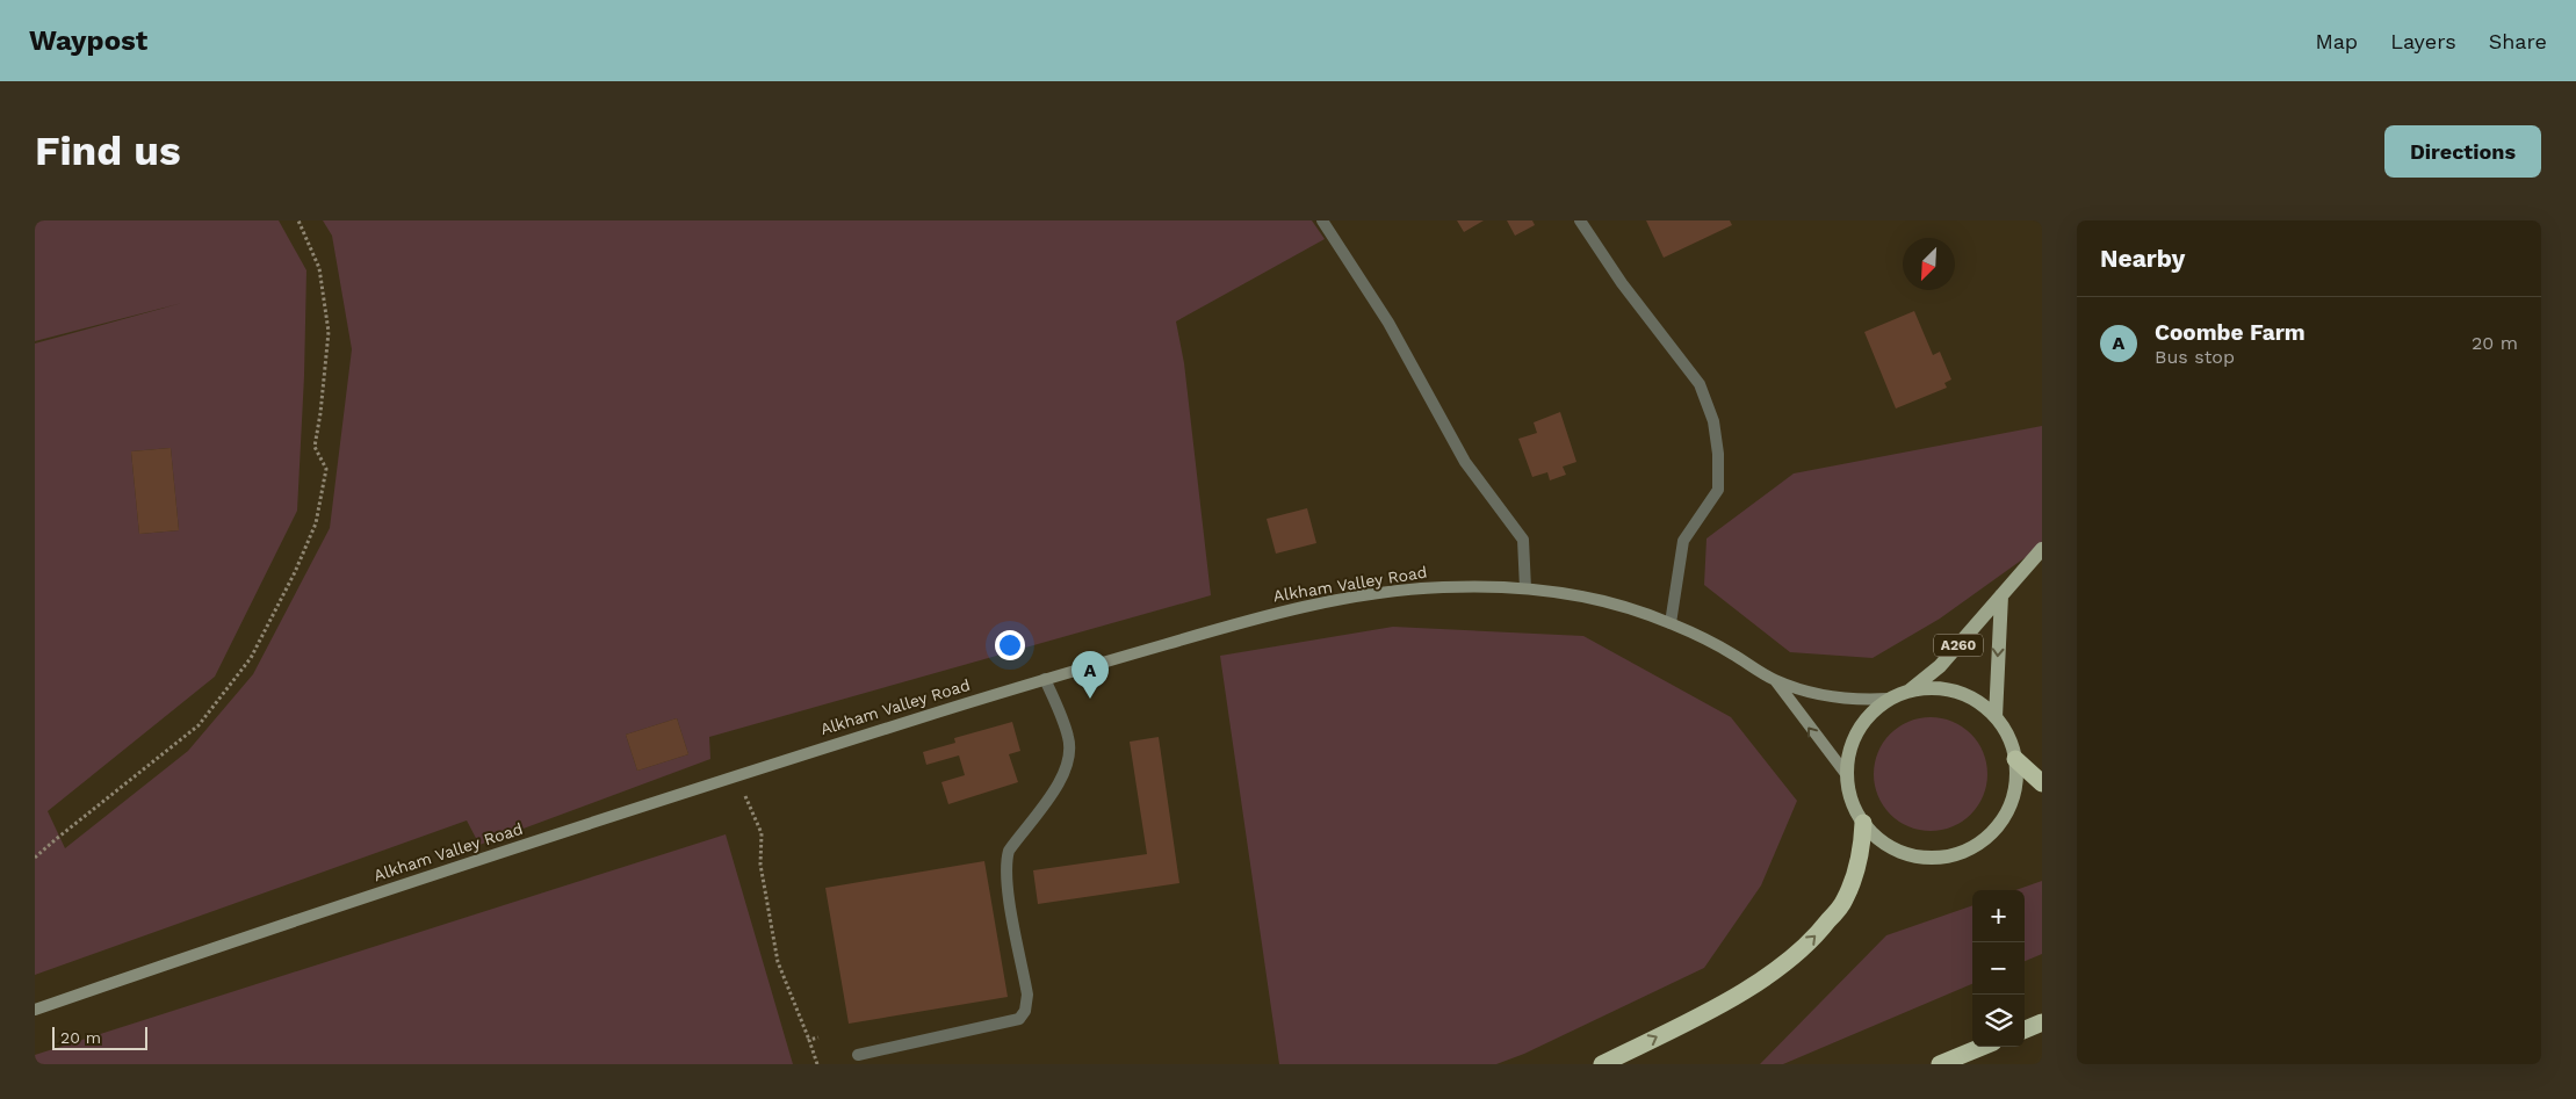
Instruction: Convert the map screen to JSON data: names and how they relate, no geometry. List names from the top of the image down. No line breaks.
{"streets":{"main road":["A260"],"street":["Alkham Valley Road"]},"crossings":[["Alkham Valley Road","A260"]],"scale_bar":"20 m","north":"bottom left","page":{"header":"Waypost","nav":["Map","Layers","Share"],"buttons":"Directions","title":"Find us","heading":"Nearby","list":[{"mark":"A","name":"Coombe Farm","note":"Bus stop","value":"20 m"}],"pins":"A","map_buttons":["+","−"],"scale":"20 m"}}
